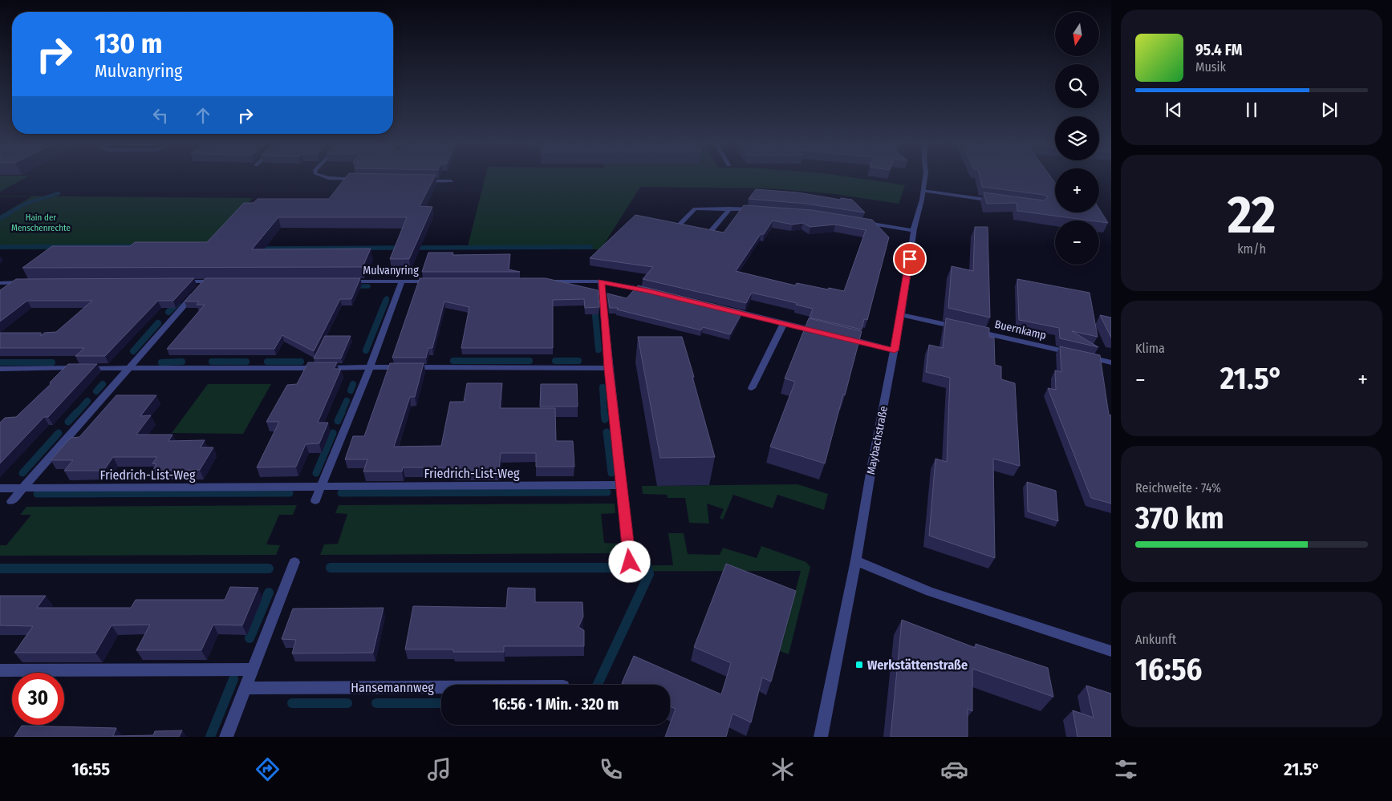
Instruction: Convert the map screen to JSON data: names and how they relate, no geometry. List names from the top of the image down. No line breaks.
{"streets":{"street":["Mulvanyring","Buernkamp","Maybachstraße","Friedrich-List-Weg","Hansemannweg"]},"crossings":[["Buernkamp","Maybachstraße"]],"parks":["Hain der Menschenrechte"],"places":{"transit":["Werkstättenstraße"]},"north":"bottom","page":{"map_buttons":["+","−"],"turn":["130 m","Mulvanyring"],"song":["95.4 FM","Musik"],"tile":[["22","km/h"],"Klima",["Reichweite · 74%","370 km"],["Ankunft","16:56"]],"heat":["−","21.5°","+"],"limit":"30","trip":"16:56 · 1 Min. · 320 m","tabs":["16:55","21.5°"]}}
